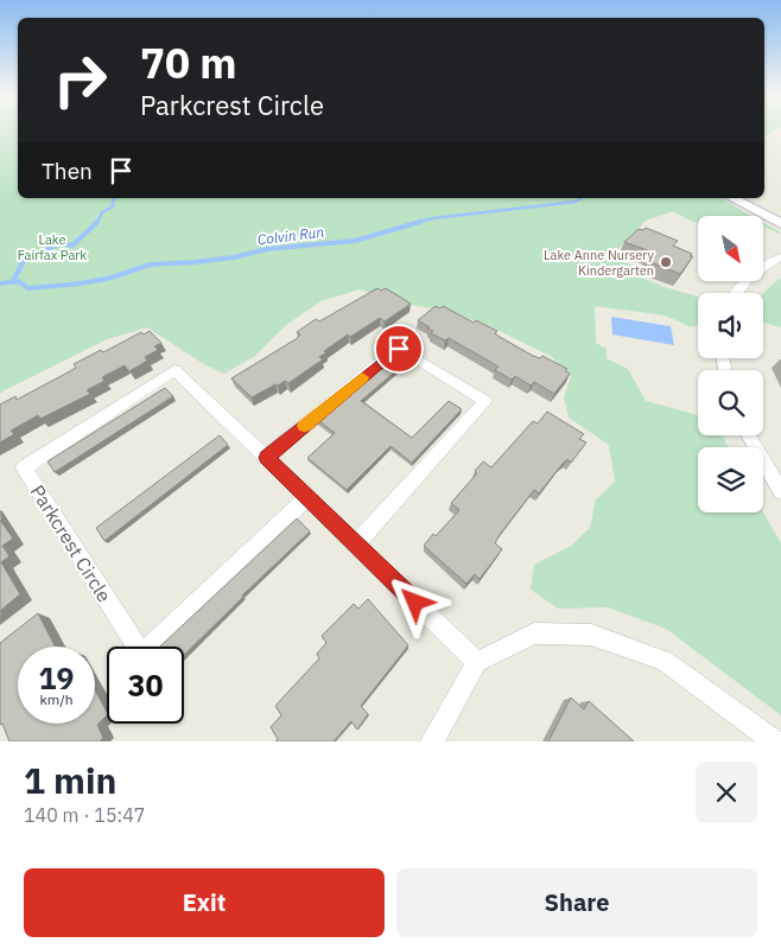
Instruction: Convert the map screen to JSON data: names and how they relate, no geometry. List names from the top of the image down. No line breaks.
{"streets":{"street":["Parkcrest Circle"]},"water":["Colvin Run"],"parks":["Lake Fairfax Park"],"places":["Lake Anne Nursery Kindergarten"],"north":"bottom right","page":{"turn":["70 m","Parkcrest Circle"],"then":"Then","speed":"19 km/h","limit":"30","heading":["1 min","140 m · 15:47"],"buttons":["Exit","Share"]}}
